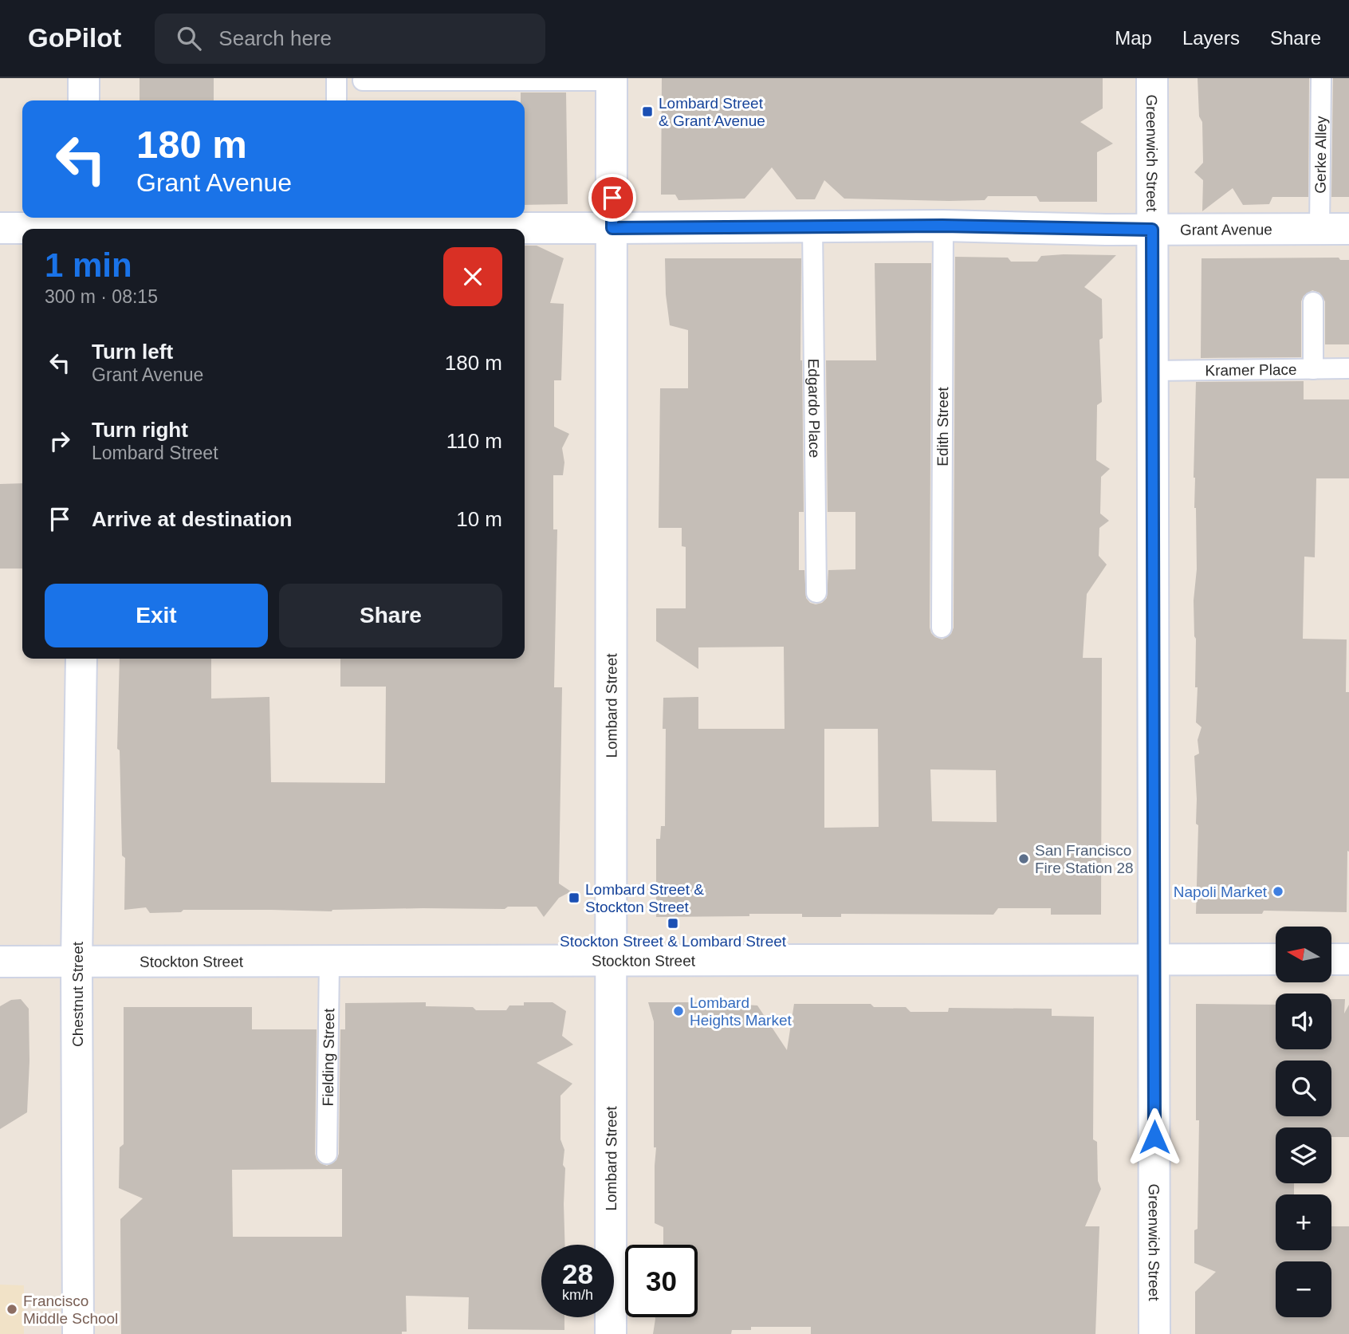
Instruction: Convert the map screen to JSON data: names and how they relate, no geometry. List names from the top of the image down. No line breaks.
{"streets":{"street":["Greenwich Street","Grant Avenue","Lombard Street","Stockton Street","Chestnut Street"],"lane":["Gerke Alley","Kramer Place","Edgardo Place","Edith Street","Fielding Street"]},"crossings":[["Greenwich Street","Grant Avenue"],["Greenwich Street","Kramer Place"],["Greenwich Street","Stockton Street"],["Gerke Alley","Grant Avenue"],["Grant Avenue","Edgardo Place"],["Grant Avenue","Edith Street"],["Grant Avenue","Lombard Street"],["Lombard Street","Stockton Street"],["Stockton Street","Chestnut Street"],["Stockton Street","Fielding Street"]],"places":{"transit":["Lombard Street & Grant Avenue","Lombard Street & Stockton Street","Stockton Street & Lombard Street"],"other":["San Francisco Fire Station 28","Napoli Market","Lombard Heights Market","Francisco Middle School"]},"north":"left","page":{"header":"GoPilot","search":"Search here","nav":["Map","Layers","Share"],"turn":["180 m","Grant Avenue"],"heading":["1 min","300 m · 08:15"],"list":[{"name":"Turn left","note":"Grant Avenue","value":"180 m"},{"name":"Turn right","note":"Lombard Street","value":"110 m"},{"name":"Arrive at destination","value":"10 m"}],"buttons":["Exit","Share"],"map_buttons":["+","−"],"speed":"28 km/h","limit":"30"}}
